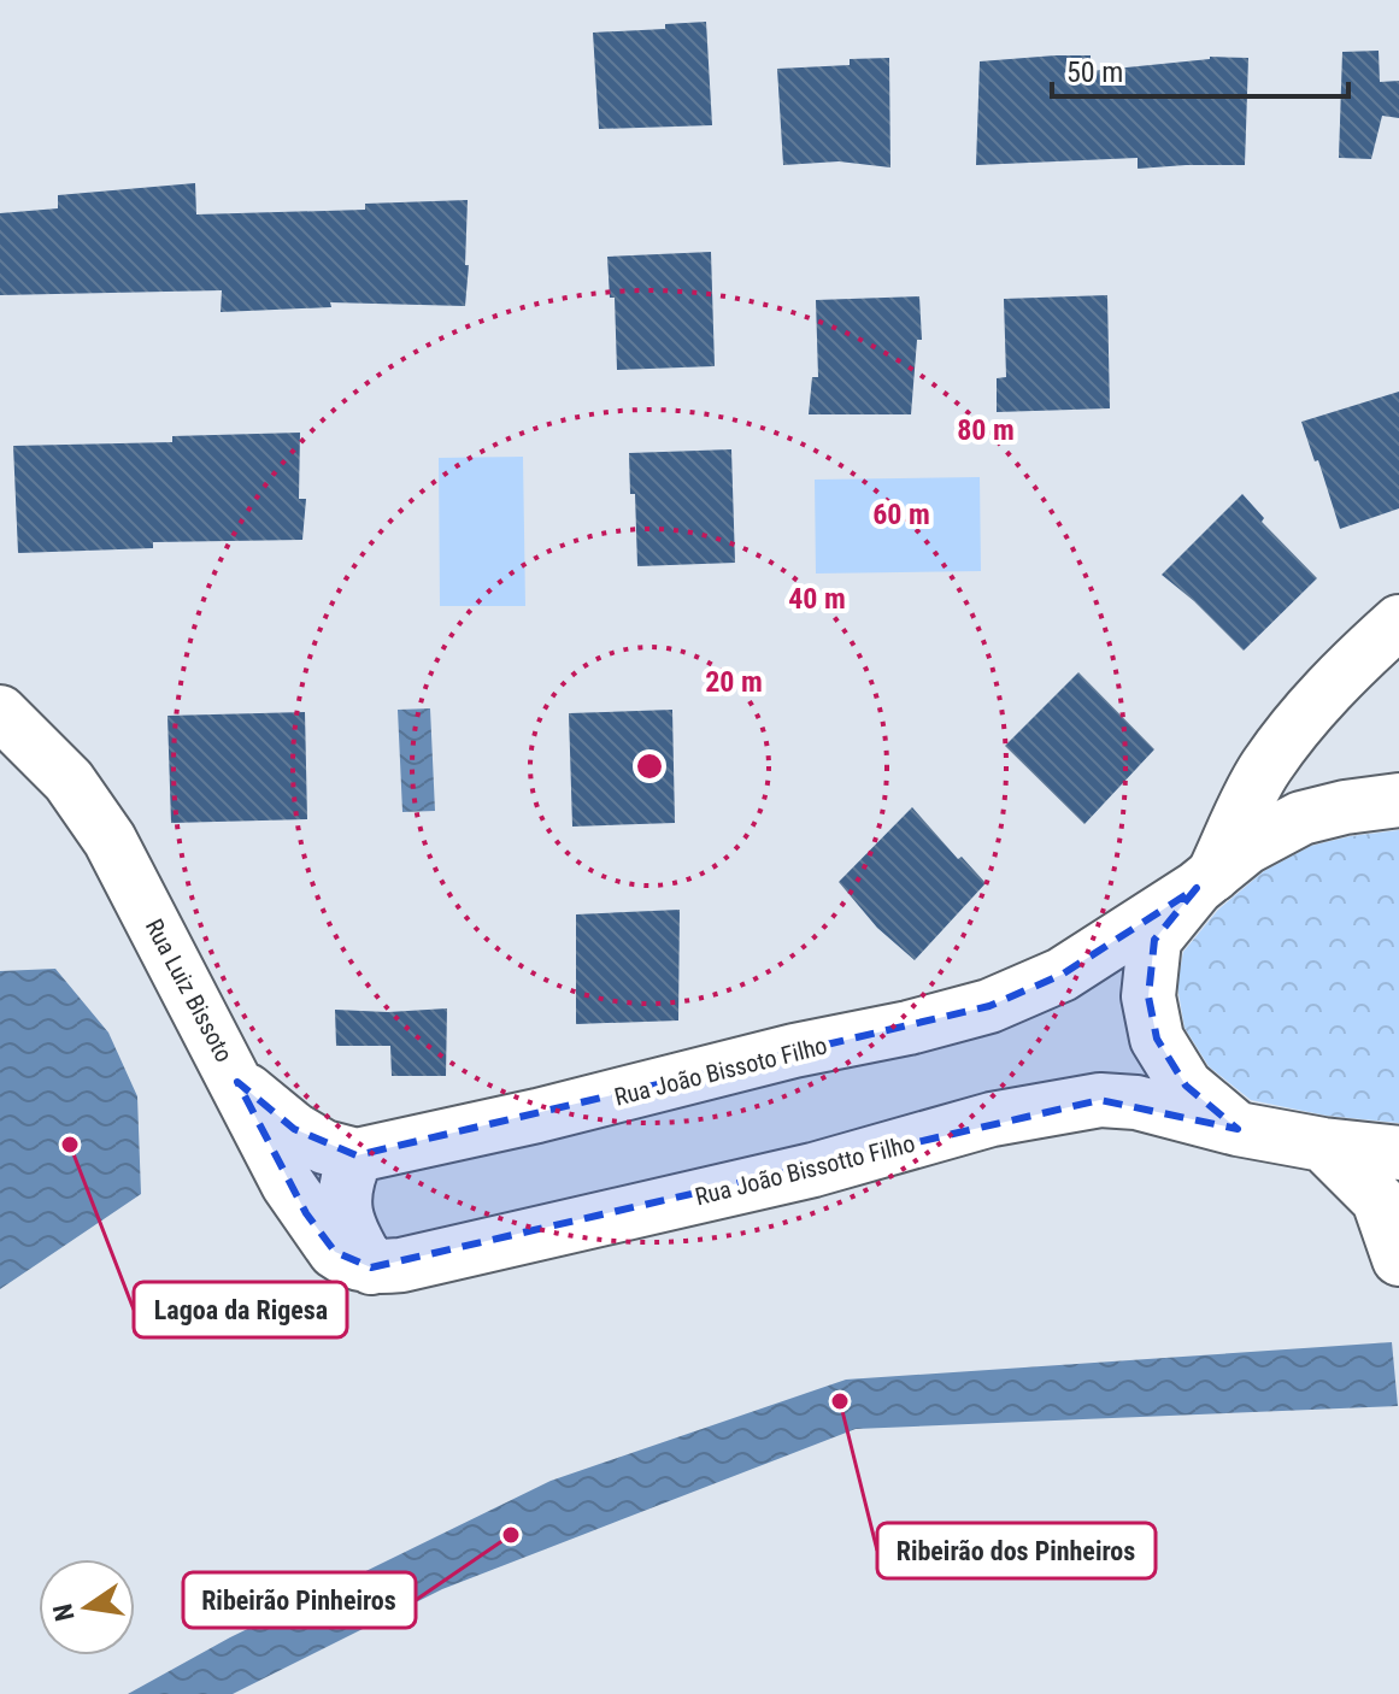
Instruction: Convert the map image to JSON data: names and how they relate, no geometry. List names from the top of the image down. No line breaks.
{"streets":{"main road":["Rua Luiz Bissoto","Rua João Bissoto Filho","Rua João Bissotto Filho"]},"crossings":[["Rua Luiz Bissoto","Rua João Bissotto Filho"],["Rua João Bissoto Filho","Rua João Bissotto Filho"]],"places":["Lagoa da Rigesa","Ribeirão dos Pinheiros","Ribeirão Pinheiros"],"scale_bar":"50 m","north":"left","rings":["80 m","60 m","40 m","20 m"]}
